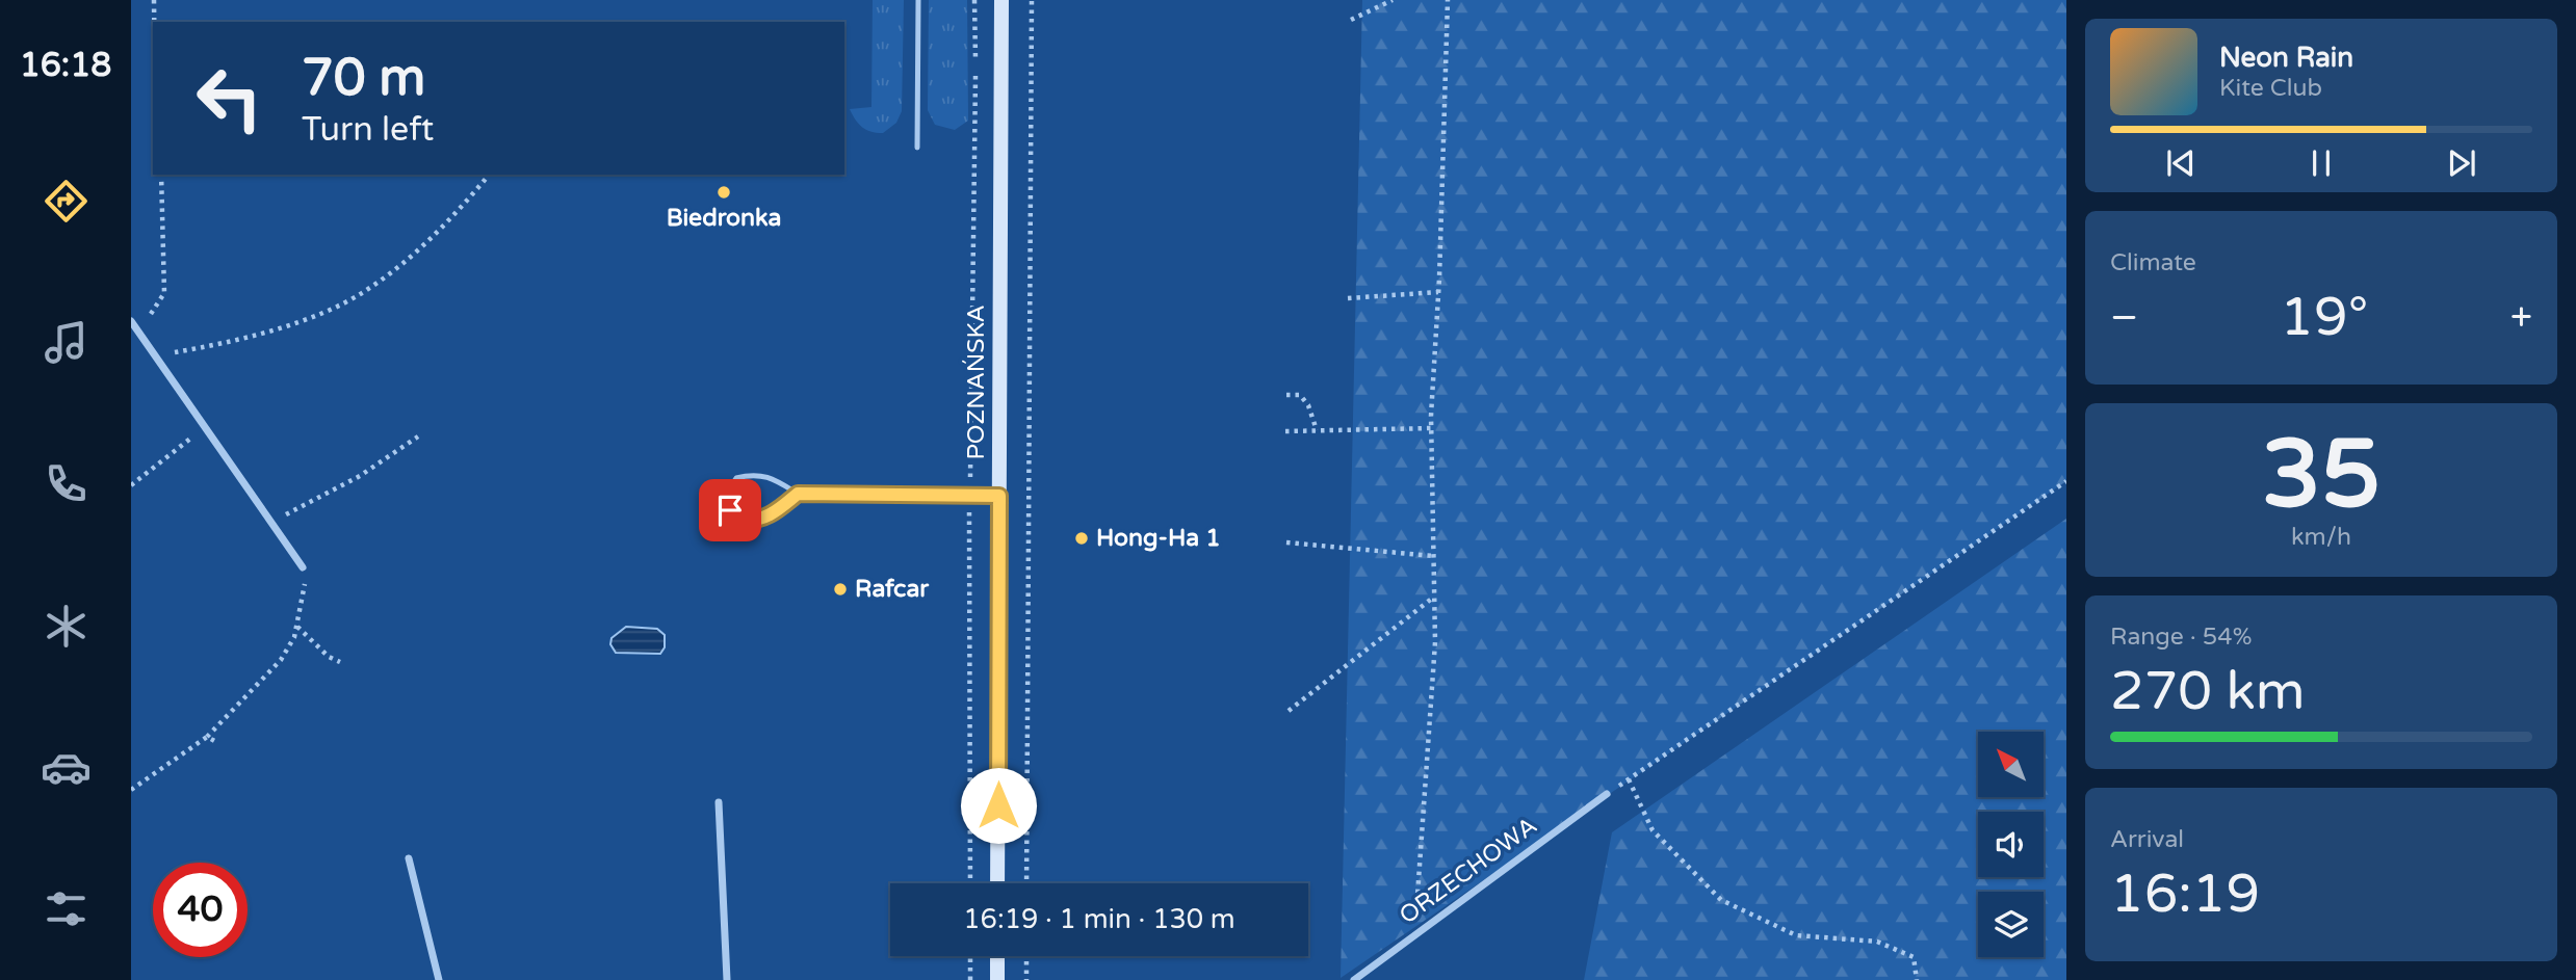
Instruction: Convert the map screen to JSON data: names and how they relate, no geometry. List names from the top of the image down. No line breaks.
{"streets":{"street":["POZNAŃSKA","ORZECHOWA"]},"places":["Biedronka","Hong-Ha 1","Rafcar"],"north":"top left","page":{"tabs":"16:18","turn":["70 m","Turn left"],"song":["Neon Rain","Kite Club"],"tile":["Climate",["35","km/h"],["Range · 54%","270 km"],["Arrival","16:19"]],"heat":["−","19°","+"],"limit":"40","trip":"16:19 · 1 min · 130 m"}}
